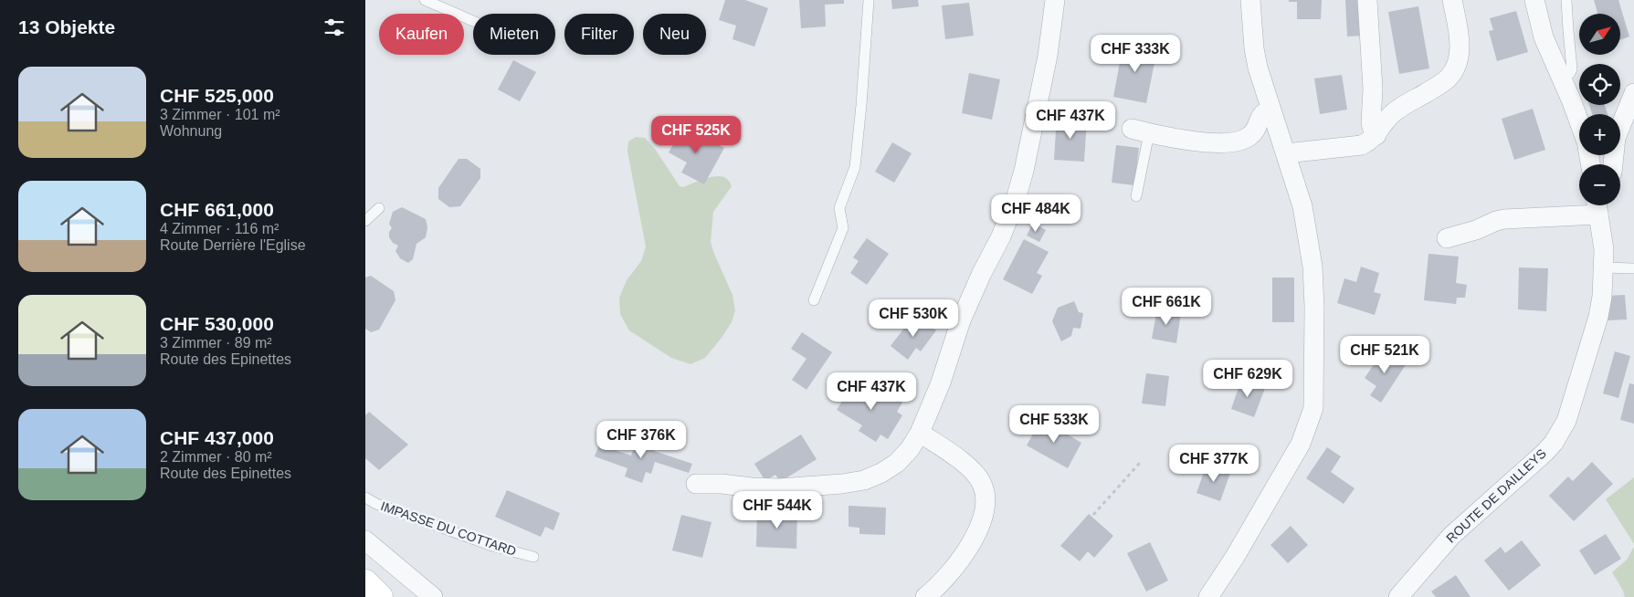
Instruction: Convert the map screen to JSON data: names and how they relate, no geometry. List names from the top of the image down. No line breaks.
{"streets":{"street":["ROUTE DE DAILLEYS"],"lane":["IMPASSE DU COTTARD"]},"north":"top right","page":{"heading":"13 Objekte","map_buttons":["+","−"],"chip":["Kaufen","Mieten","Filter","Neu"],"price":["CHF 333K","CHF 437K","CHF 525K","CHF 484K","CHF 661K","CHF 530K","CHF 521K","CHF 629K","CHF 437K","CHF 533K","CHF 376K","CHF 377K","CHF 544K"],"list":[{"name":"CHF 525,000","note":"3 Zimmer · 101 m² · Wohnung"},{"name":"CHF 661,000","note":"4 Zimmer · 116 m² · Route Derrière l'Eglise"},{"name":"CHF 530,000","note":"3 Zimmer · 89 m² · Route des Epinettes"},{"name":"CHF 437,000","note":"2 Zimmer · 80 m² · Route des Epinettes"}]}}
